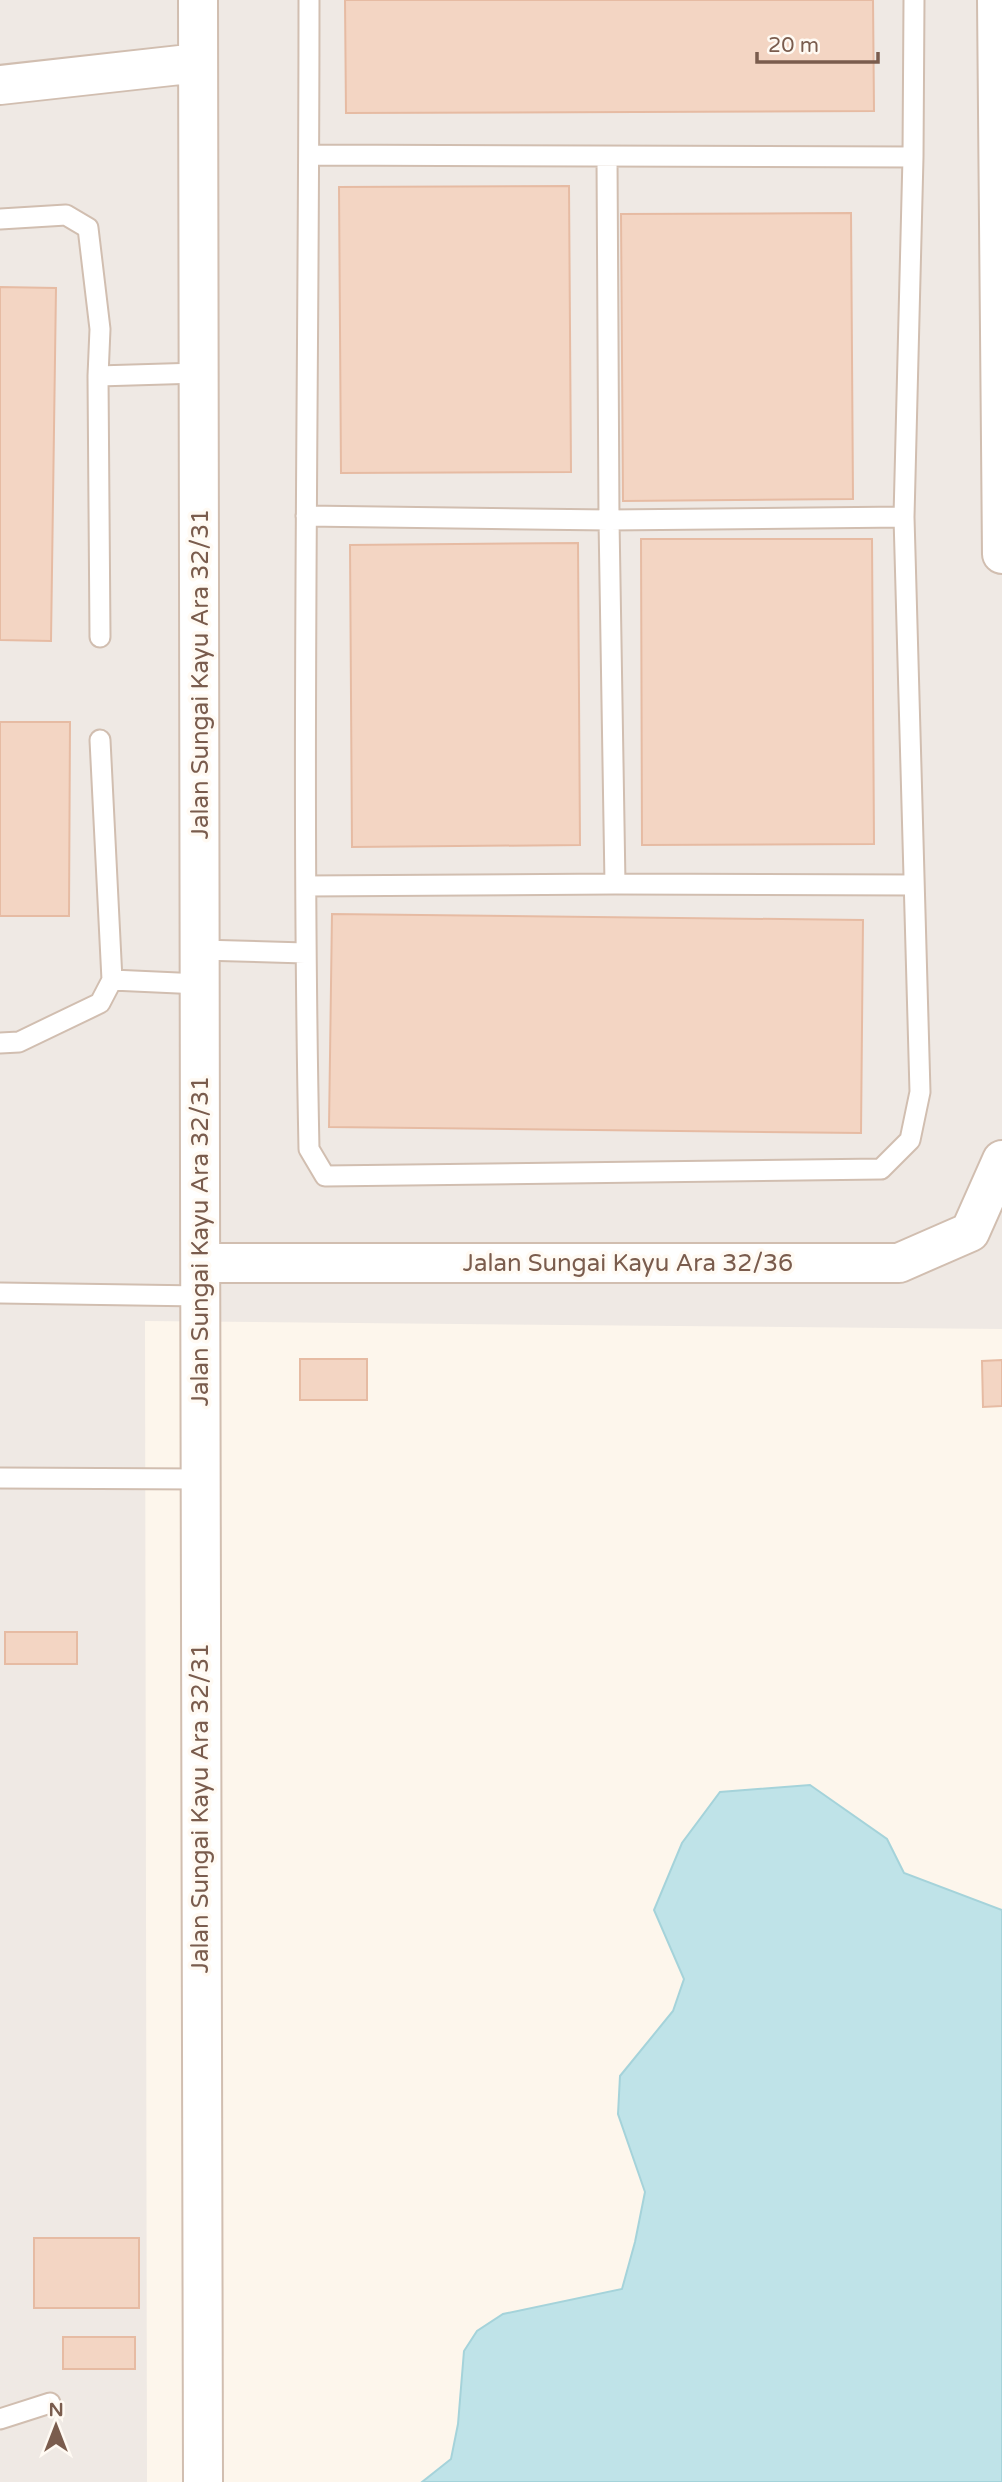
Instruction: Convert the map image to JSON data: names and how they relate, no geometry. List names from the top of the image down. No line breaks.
{"streets":{"street":["Jalan Sungai Kayu Ara 32/31","Jalan Sungai Kayu Ara 32/36"]},"crossings":[["Jalan Sungai Kayu Ara 32/31","Jalan Sungai Kayu Ara 32/36"]],"scale_bar":"20 m","north":"top"}
